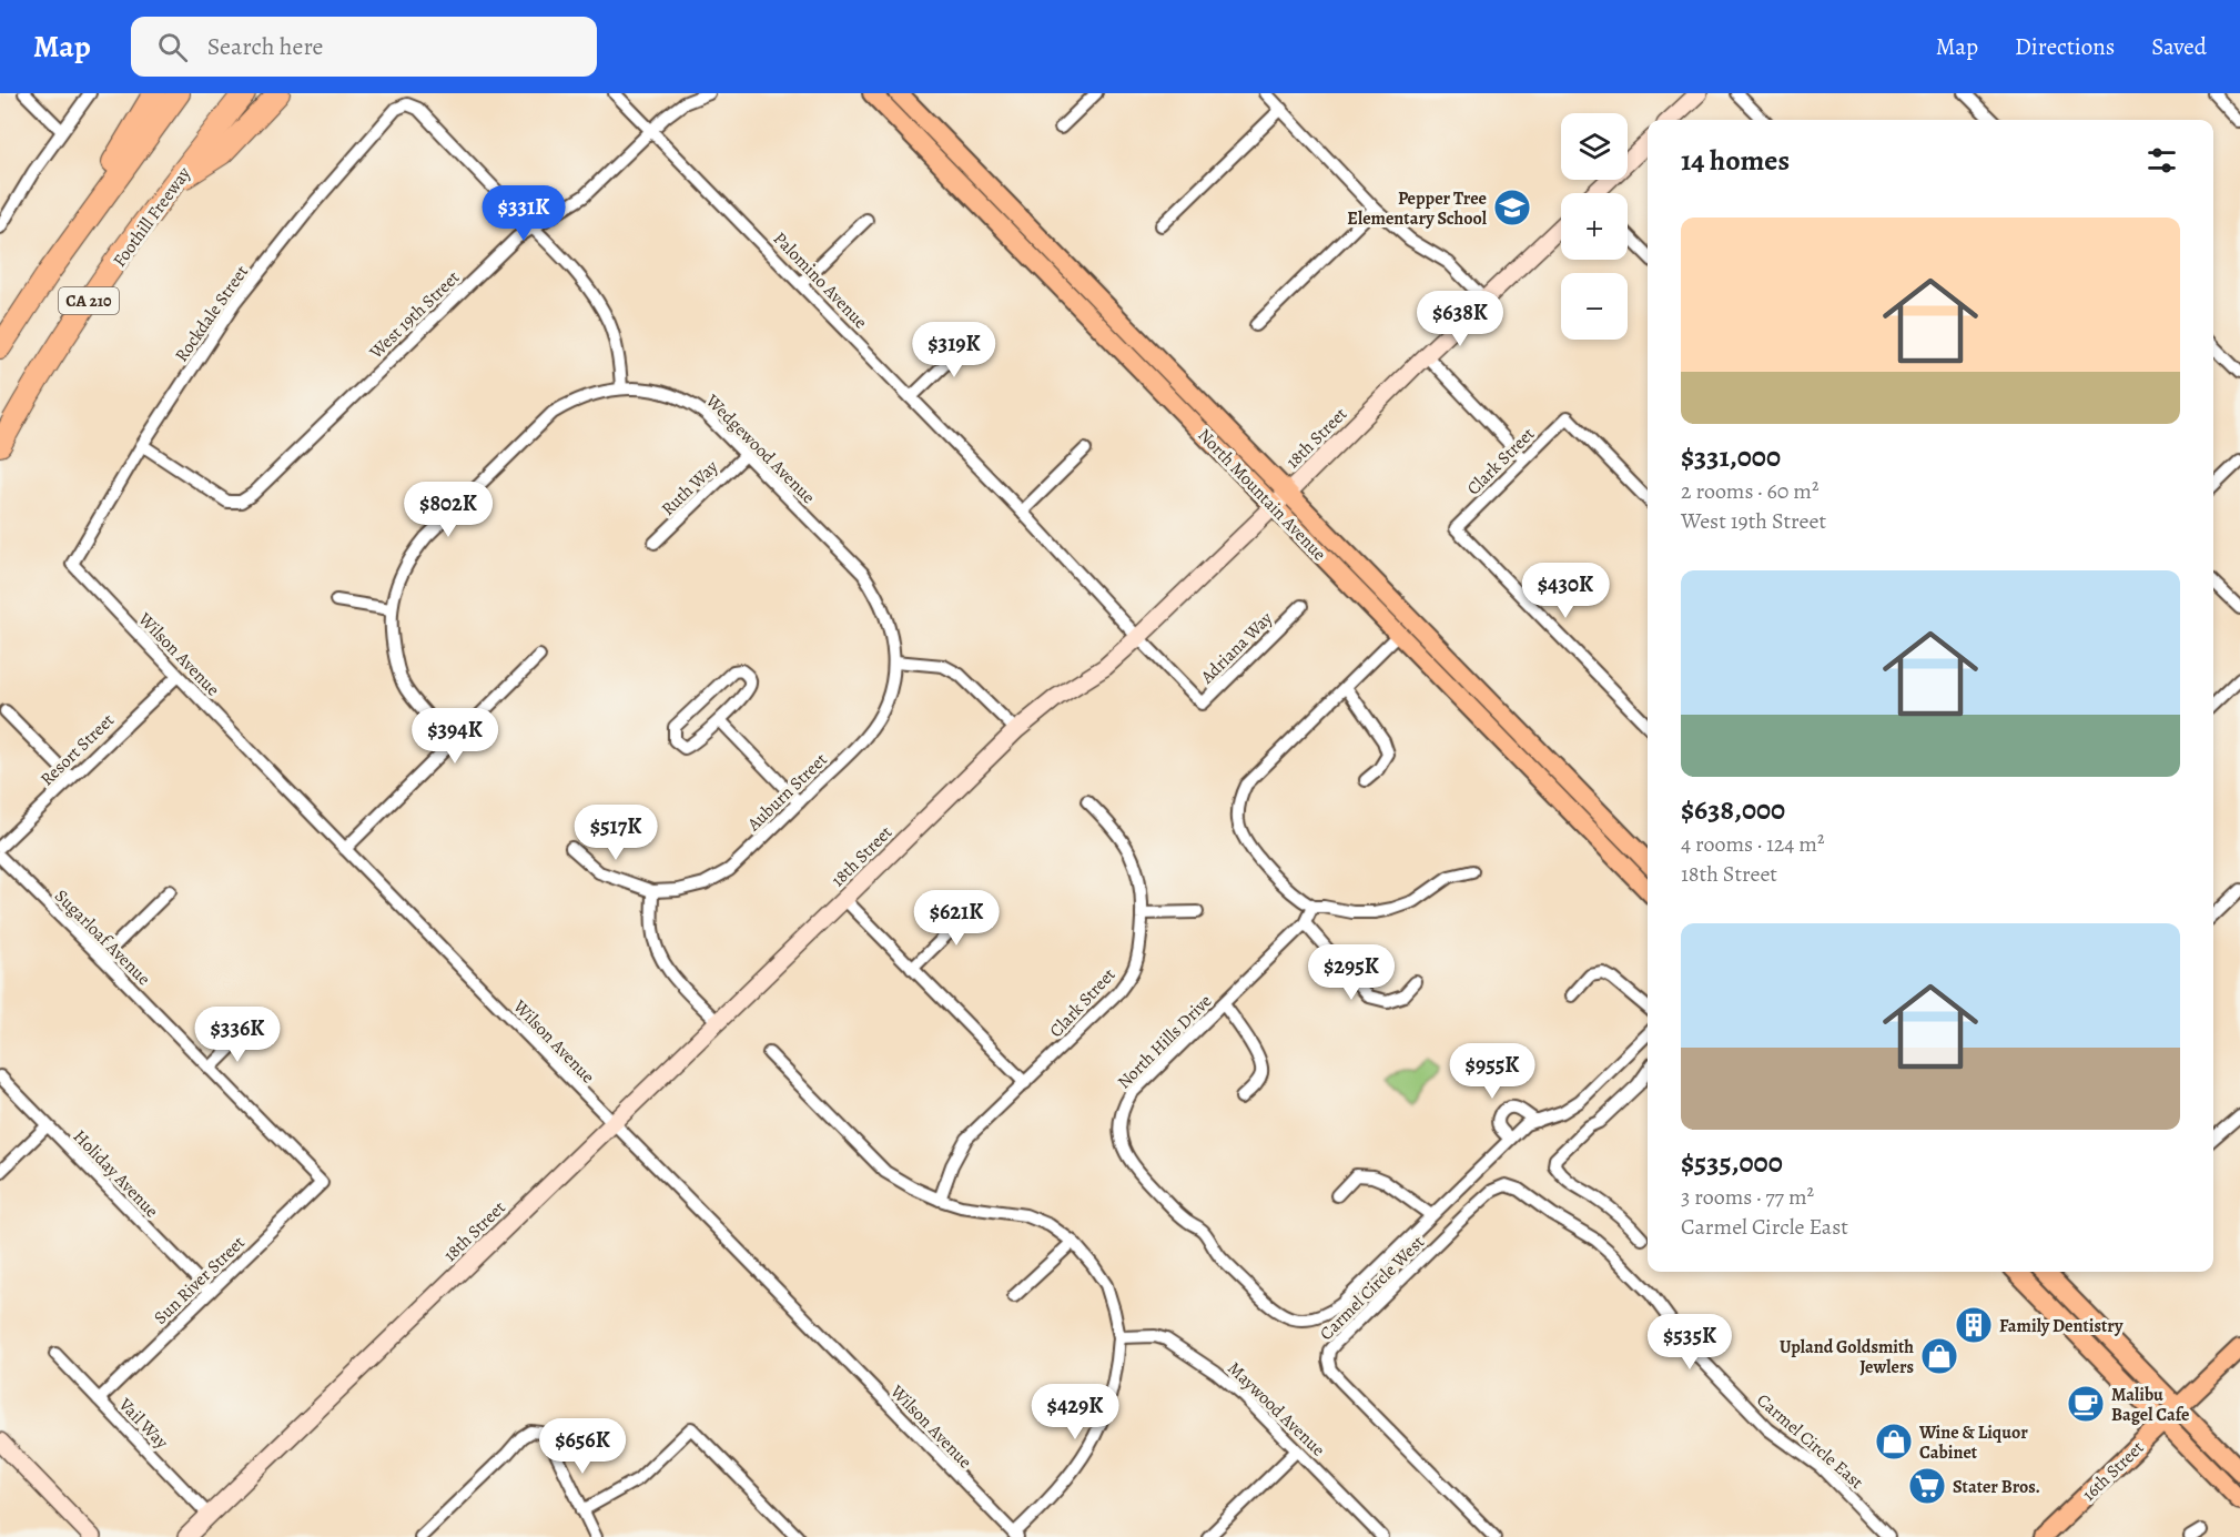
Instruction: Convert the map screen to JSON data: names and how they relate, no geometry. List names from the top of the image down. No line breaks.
{"streets":{"highway":["Foothill Freeway","CA 210"],"main road":["18th Street","North Mountain Avenue","16th Street"],"street":["Palomino Avenue","Rockdale Street","West 19th Street","Wedgewood Avenue","Clark Street","Ruth Way","Adriana Way","Wilson Avenue","Resort Street","Auburn Street","Sugarloaf Avenue","North Hills Drive","Holiday Avenue","Sun River Street","Carmel Circle West","Maywood Avenue","Vail Way","Carmel Circle East"]},"crossings":[["Palomino Avenue","West 19th Street"],["Palomino Avenue","18th Street"],["Palomino Avenue","Adriana Way"],["Rockdale Street","West 19th Street"],["Rockdale Street","Wilson Avenue"],["18th Street","North Mountain Avenue"],["18th Street","Adriana Way"],["18th Street","Wilson Avenue"],["18th Street","Vail Way"],["Wedgewood Avenue","Ruth Way"],["Wedgewood Avenue","Auburn Street"],["Wilson Avenue","Resort Street"],["Sugarloaf Avenue","Sun River Street"],["Holiday Avenue","Sun River Street"],["Sun River Street","Vail Way"],["Carmel Circle West","Carmel Circle East"]],"places":{"school or university":["Pepper Tree Elementary School"],"building":["Family Dentistry"],"shop":["Upland Goldsmith Jewlers","Wine & Liquor Cabinet"],"cafe":["Malibu Bagel Cafe"],"supermarket":["Stater Bros."]},"page":{"header":"Map","search":"Search here","nav":["Map","Directions","Saved"],"map_buttons":["+","−"],"heading":"14 homes","price":["$331K","$638K","$319K","$802K","$430K","$394K","$517K","$621K","$295K","$336K","$955K","$535K","$429K","$656K"],"list":[{"name":"$331,000","note":"2 rooms · 60 m² · West 19th Street"},{"name":"$638,000","note":"4 rooms · 124 m² · 18th Street"},{"name":"$535,000","note":"3 rooms · 77 m² · Carmel Circle East"}]}}
